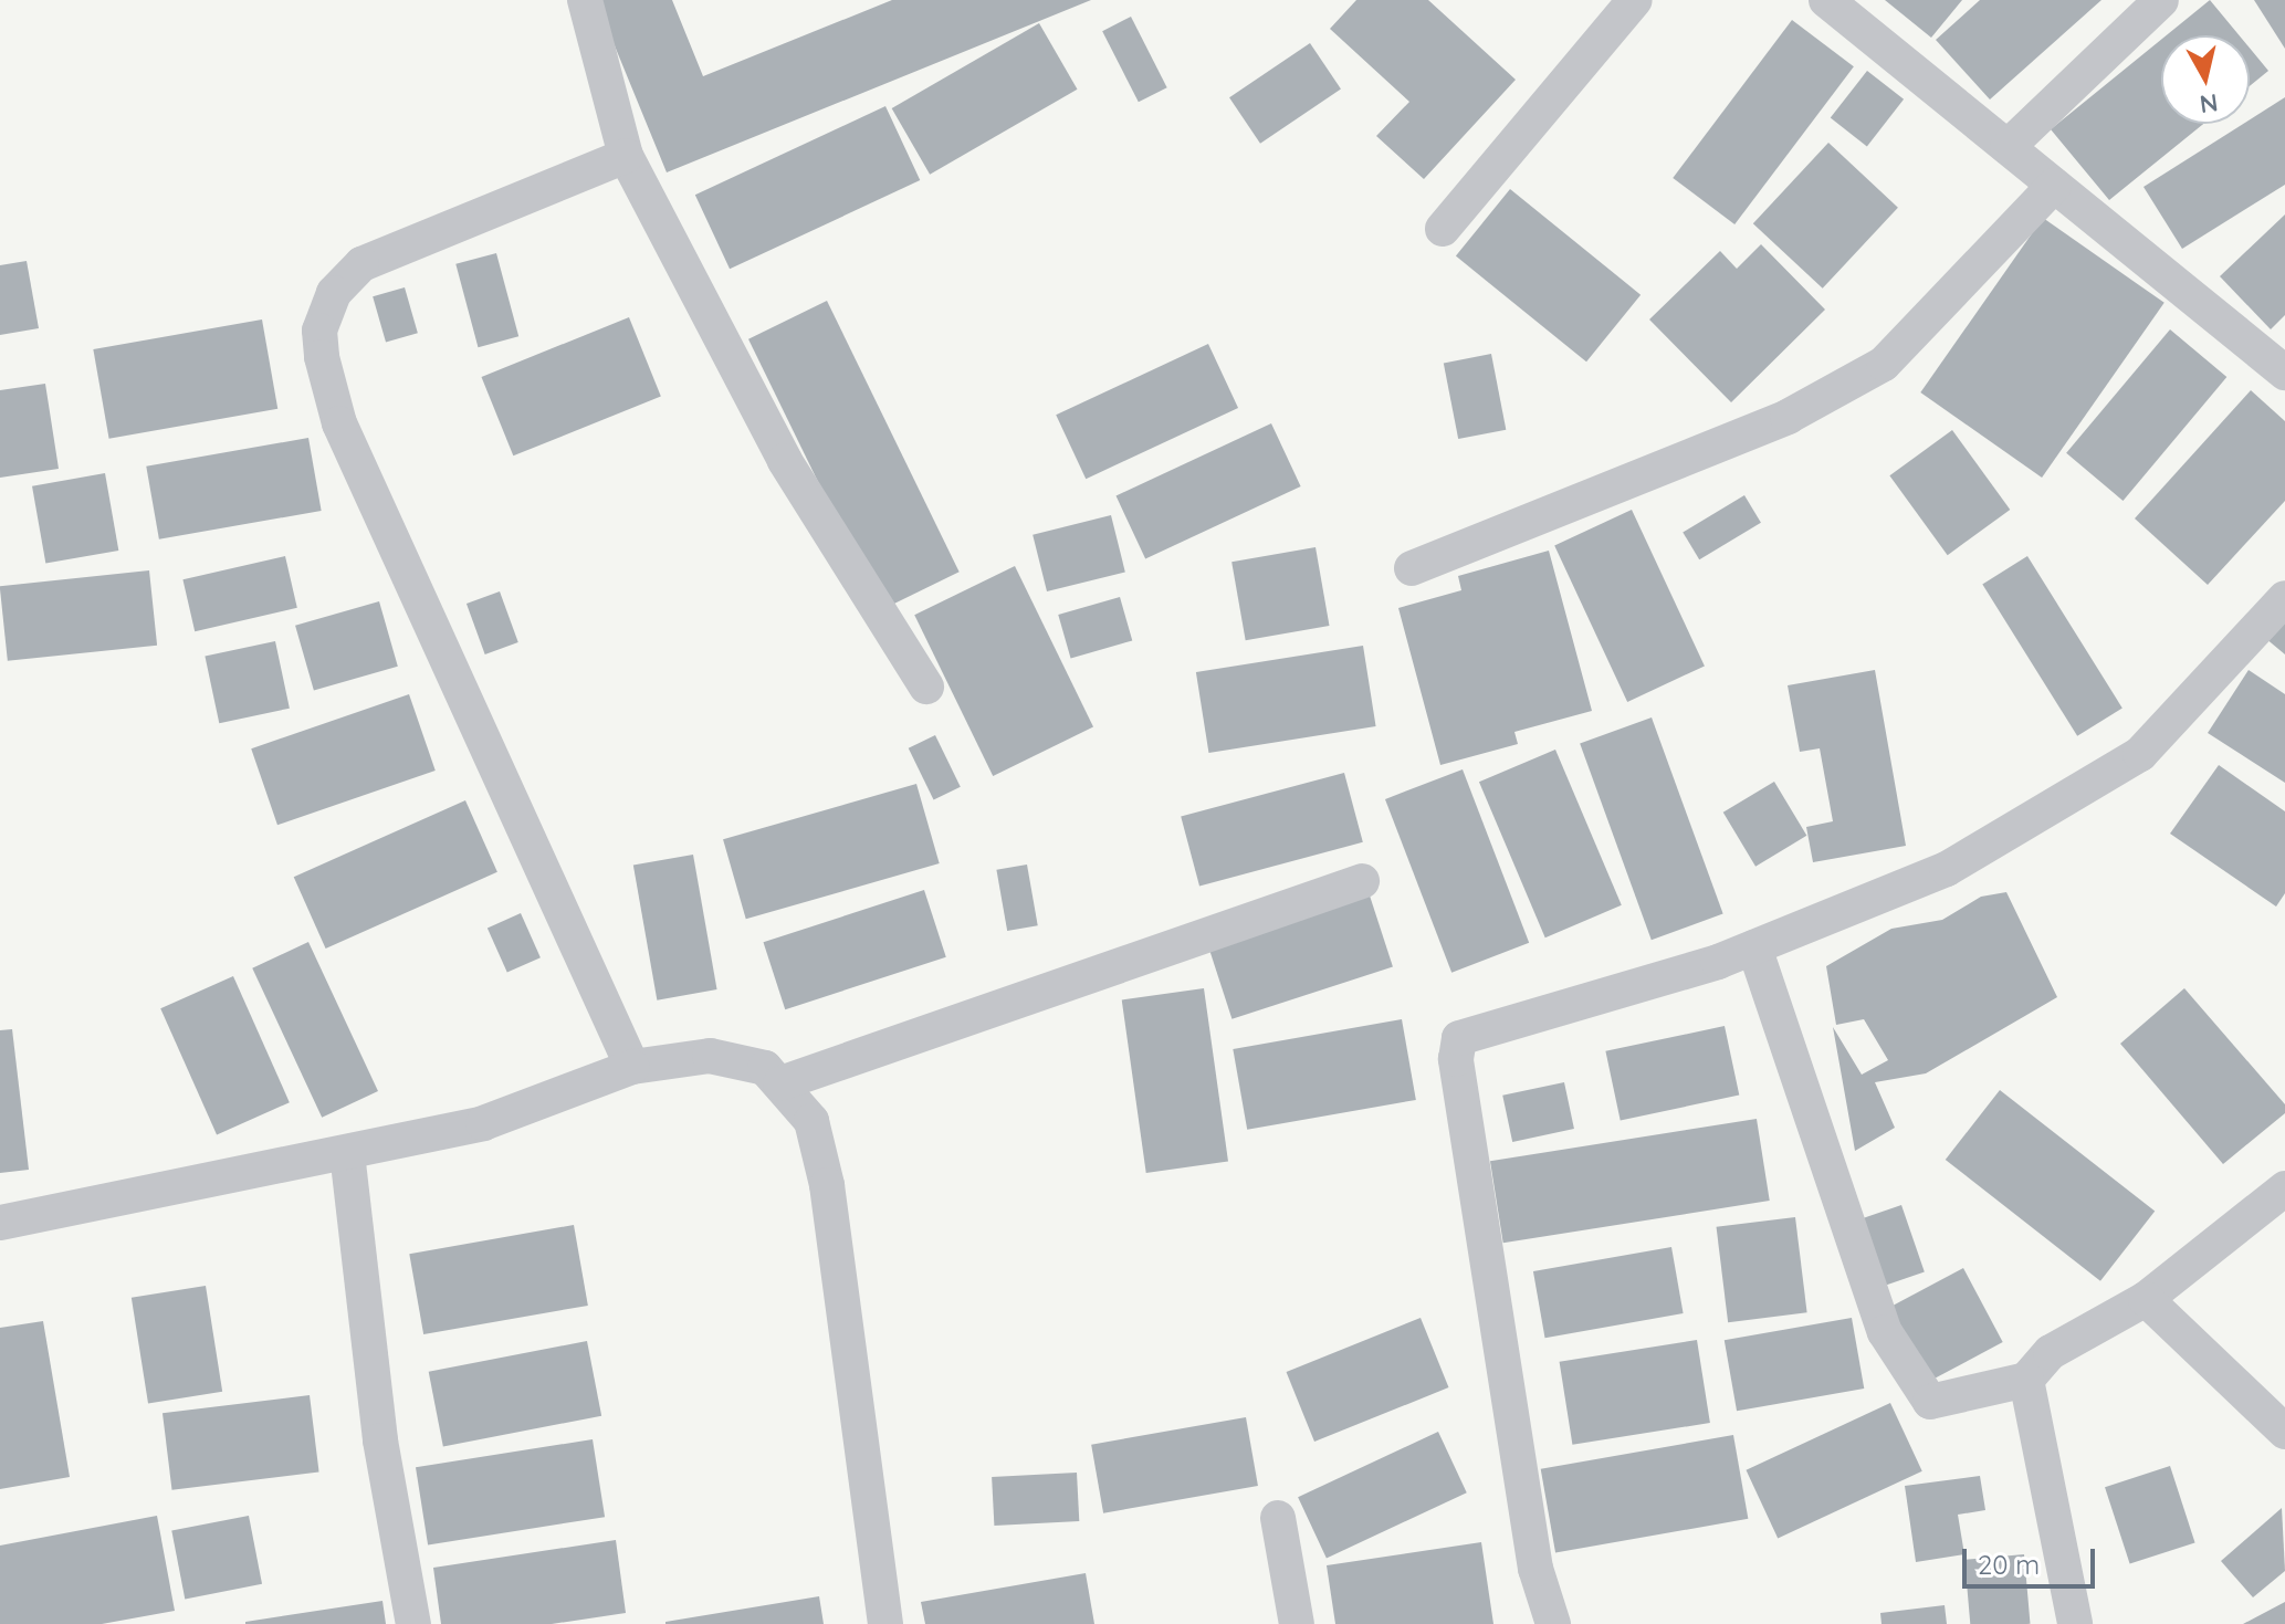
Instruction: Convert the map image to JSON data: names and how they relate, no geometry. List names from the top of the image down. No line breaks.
{"scale_bar":"20 m","north":"bottom"}
